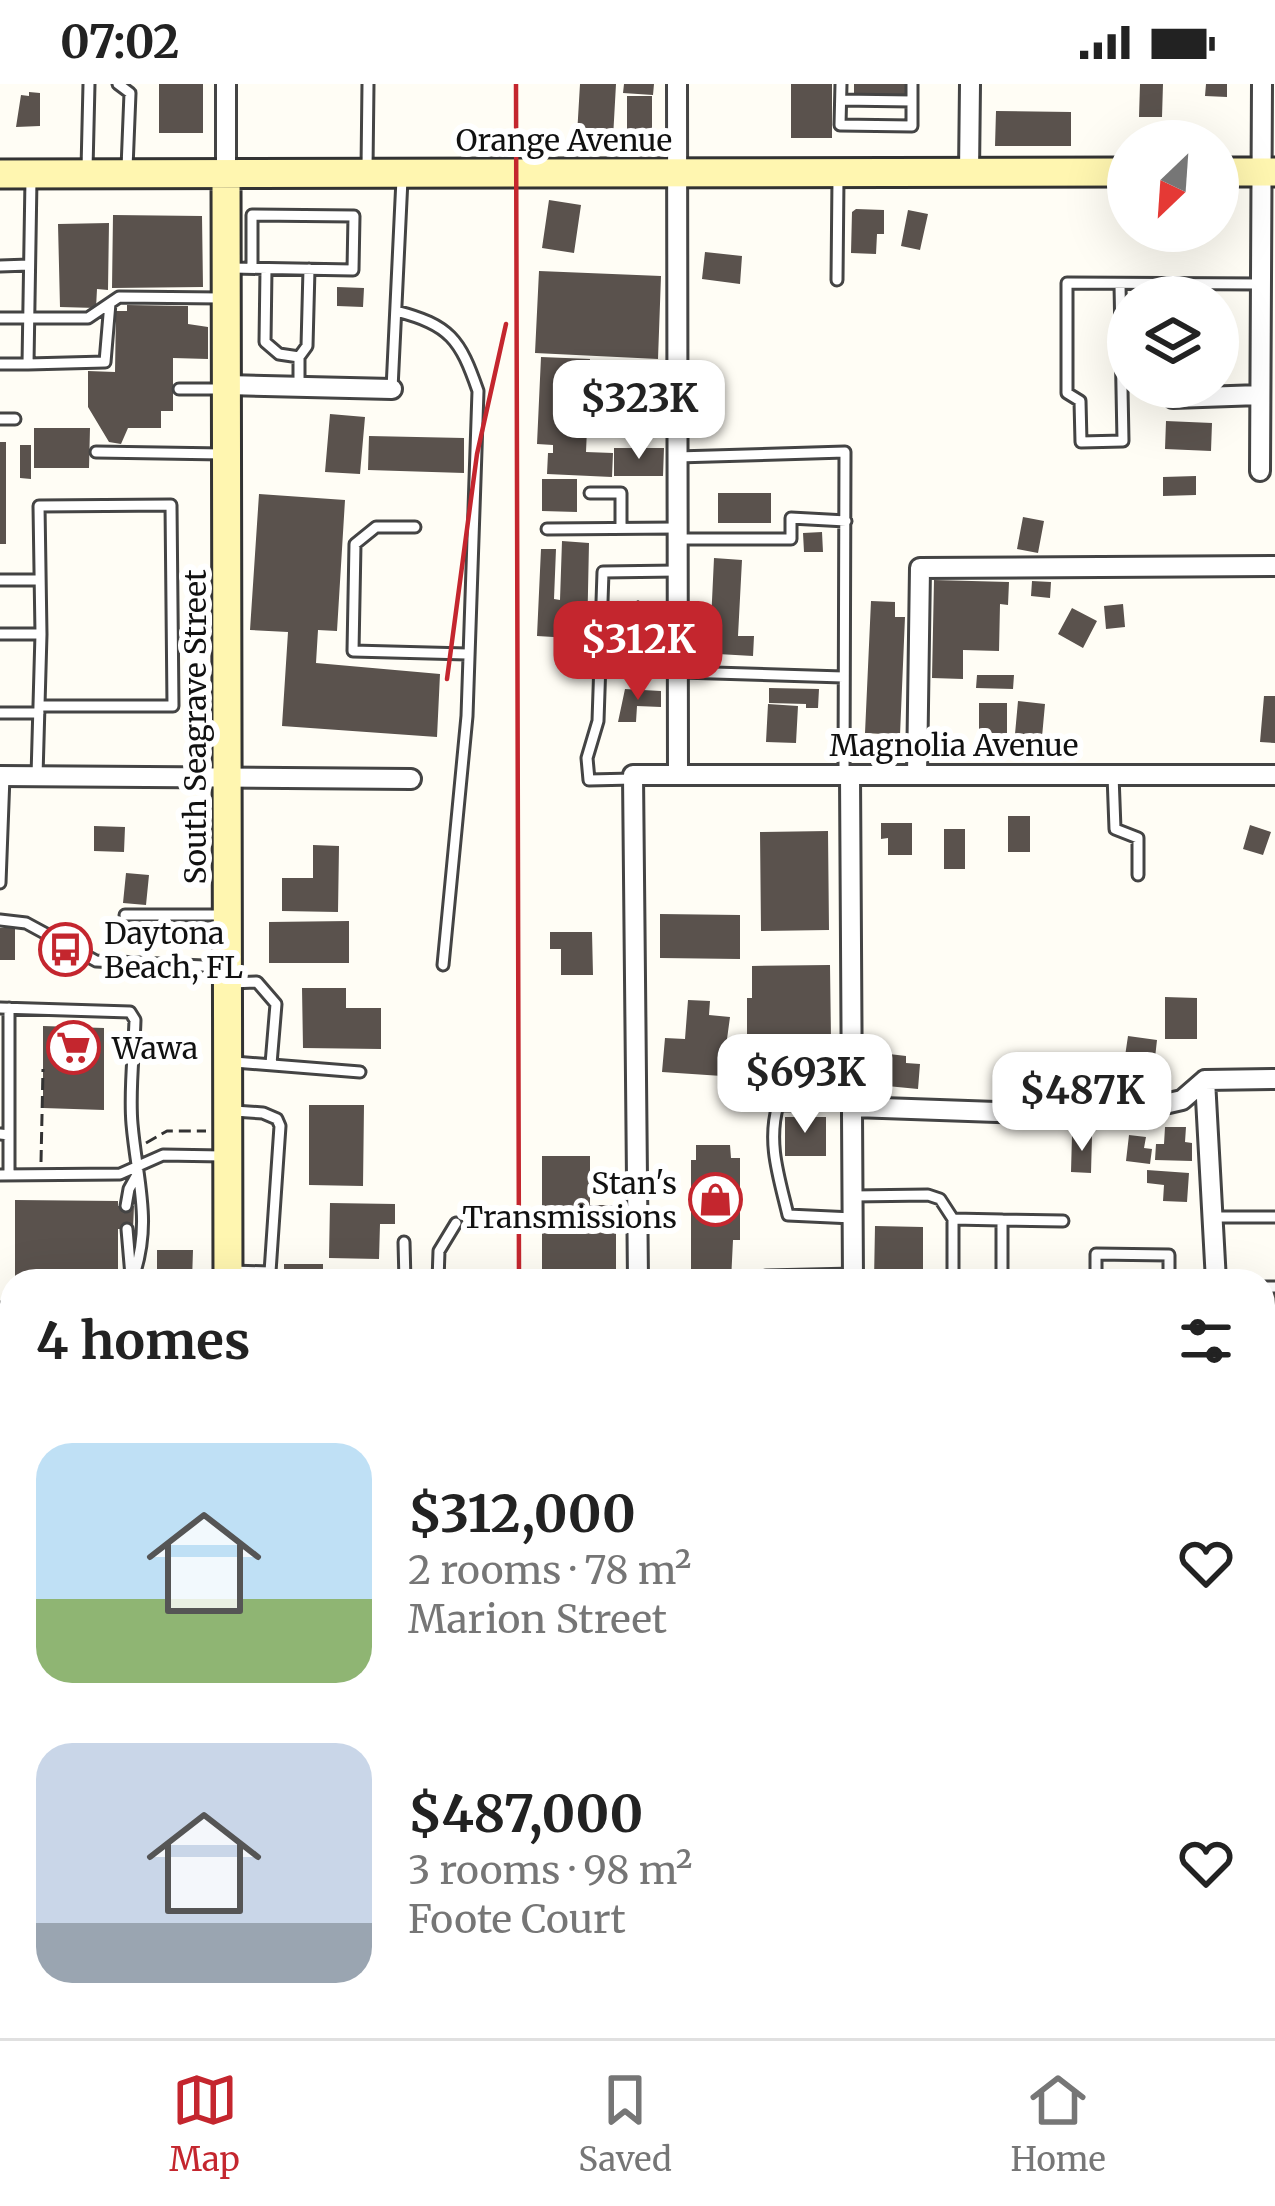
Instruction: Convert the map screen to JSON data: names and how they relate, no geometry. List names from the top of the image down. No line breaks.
{"streets":{"street":["Orange Avenue","South Seagrave Street","Magnolia Avenue"]},"crossings":[["Orange Avenue","South Seagrave Street"]],"places":{"bus stop":["Daytona Beach, FL"],"supermarket":["Wawa"],"shop":["Stan's Transmissions"]},"north":"bottom left","page":{"status":"07:02","price":["$323K","$312K","$693K","$487K"],"heading":"4 homes","list":[{"name":"$312,000","note":"2 rooms · 78 m² · Marion Street"},{"name":"$487,000","note":"3 rooms · 98 m² · Foote Court"}],"tabs":["Map","Saved","Home"]}}
